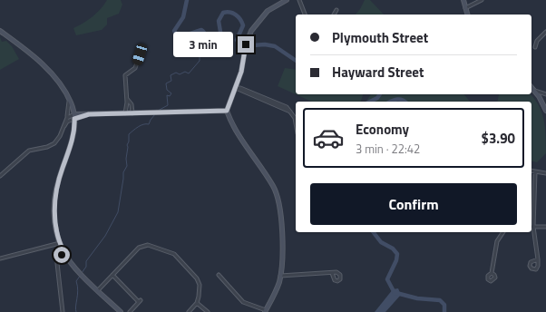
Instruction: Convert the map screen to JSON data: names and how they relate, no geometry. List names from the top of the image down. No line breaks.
{"page":{"banner":["Plymouth Street","Hayward Street"],"bubble":"3 min","list":[{"name":"Economy","note":"3 min · 22:42","value":"$3.90"}],"buttons":"Confirm"}}
